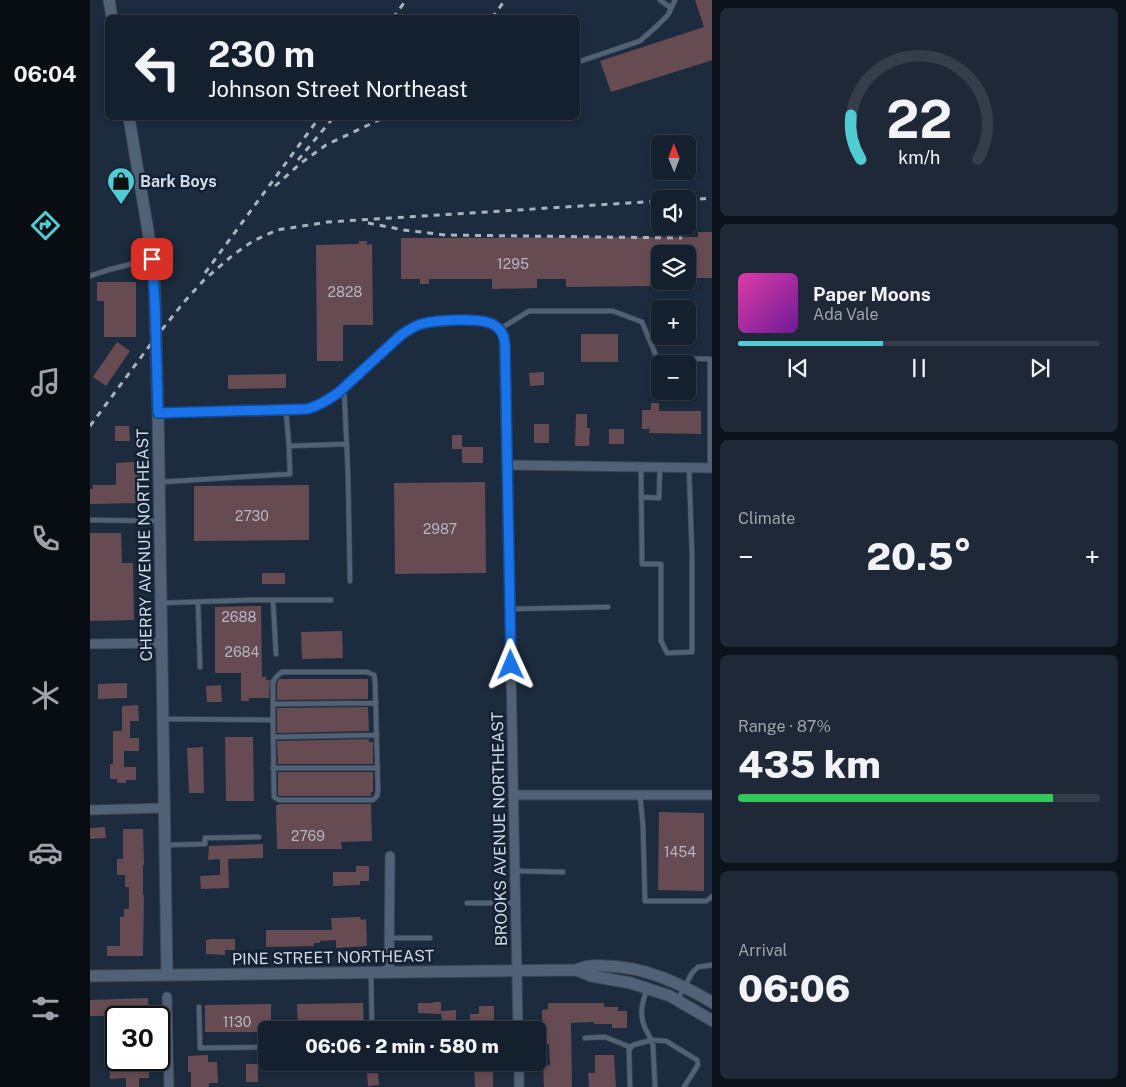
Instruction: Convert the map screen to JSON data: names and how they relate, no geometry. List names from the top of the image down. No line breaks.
{"streets":{"main road":["CHERRY AVENUE NORTHEAST","PINE STREET NORTHEAST"],"street":["BROOKS AVENUE NORTHEAST"]},"crossings":[["CHERRY AVENUE NORTHEAST","PINE STREET NORTHEAST"],["BROOKS AVENUE NORTHEAST","PINE STREET NORTHEAST"]],"places":{"shop":["Bark Boys"]},"house_numbers":["1295","2828","2730","2987","2688","2684","2769","1454","1130"],"north":"top","page":{"tabs":"06:04","turn":["230 m","Johnson Street Northeast"],"map_buttons":["+","−"],"song":["Paper Moons","Ada Vale"],"tile":["Climate",["Range · 87%","435 km"],["Arrival","06:06"]],"heat":["−","20.5°","+"],"limit":"30","trip":"06:06 · 2 min · 580 m","gauge":["22","km/h"]}}
